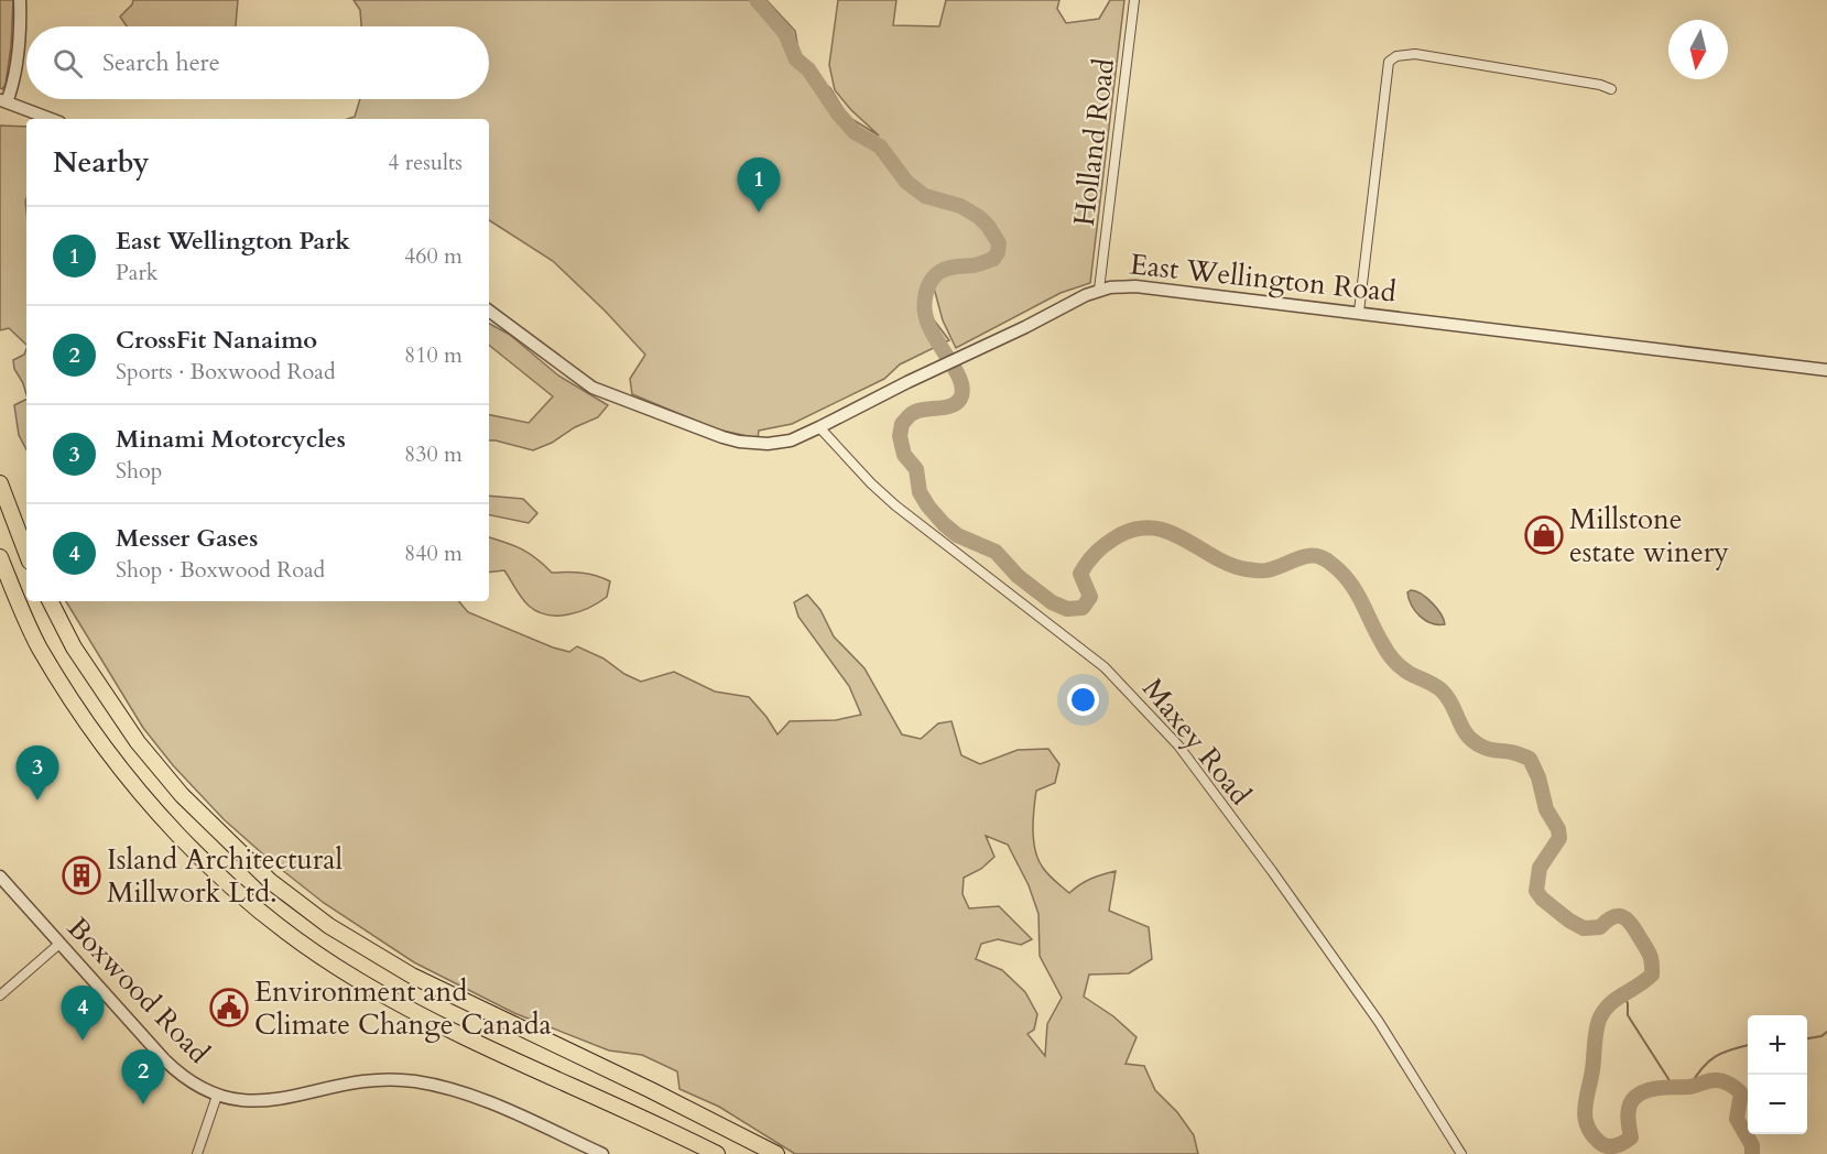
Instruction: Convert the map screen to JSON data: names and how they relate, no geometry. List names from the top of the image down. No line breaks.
{"streets":{"street":["Holland Road","East Wellington Road","Maxey Road","Boxwood Road"]},"crossings":[["Holland Road","East Wellington Road"],["East Wellington Road","Maxey Road"]],"places":{"shop":["Millstone estate winery"],"building":["Island Architectural Millwork Ltd."],"public building":["Environment and Climate Change Canada"]},"north":"bottom","page":{"search":"Search here","heading":["Nearby","4 results"],"pins":["1","3","4","2"],"list":[{"mark":"1","name":"East Wellington Park","note":"Park","value":"460 m"},{"mark":"2","name":"CrossFit Nanaimo","note":"Sports · Boxwood Road","value":"810 m"},{"mark":"3","name":"Minami Motorcycles","note":"Shop","value":"830 m"},{"mark":"4","name":"Messer Gases","note":"Shop · Boxwood Road","value":"840 m"}],"map_buttons":["+","−"]}}
